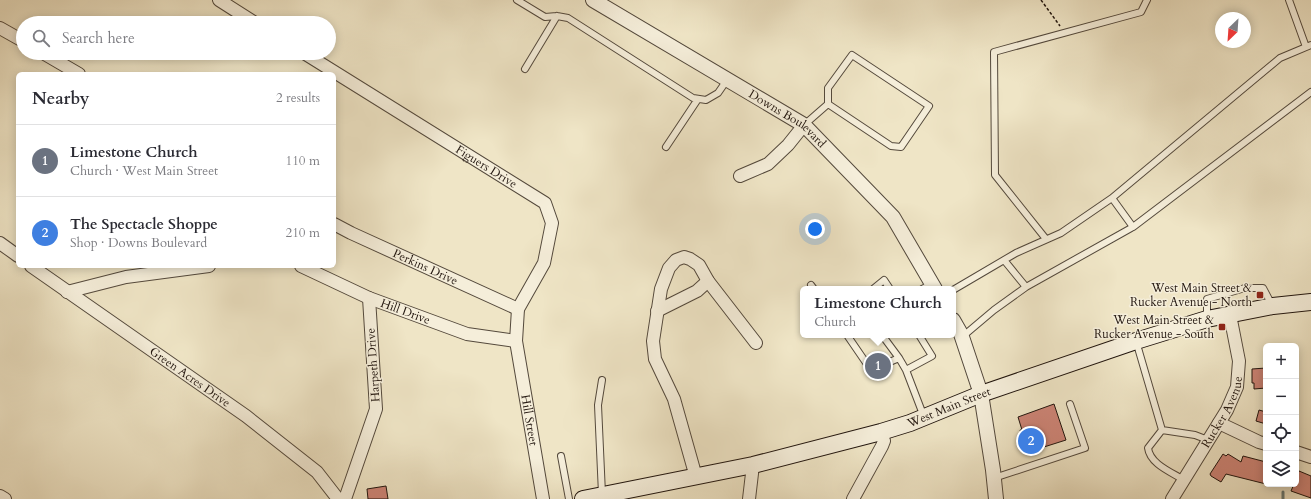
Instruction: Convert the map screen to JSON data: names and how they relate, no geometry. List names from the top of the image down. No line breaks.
{"streets":{"main road":["West Main Street"],"street":["Downs Boulevard","Figuers Drive","Perkins Drive","Hill Drive","Harpeth Drive","Green Acres Drive","Rucker Avenue","Hill Street"]},"crossings":[["Figuers Drive","Perkins Drive"],["Figuers Drive","Hill Drive"],["Figuers Drive","Hill Street"],["Hill Drive","Harpeth Drive"],["Hill Drive","Hill Street"],["West Main Street","Rucker Avenue"]],"places":{"transit":["West Main Street & Rucker Avenue - North","West Main Street & Rucker Avenue - South"]},"north":"bottom left","page":{"search":"Search here","heading":["Nearby","2 results"],"list":[{"mark":"1","name":"Limestone Church","note":"Church · West Main Street","value":"110 m"},{"mark":"2","name":"The Spectacle Shoppe","note":"Shop · Downs Boulevard","value":"210 m"}],"popup":["Limestone Church","Church"],"map_buttons":["+","−"],"pins":["1","2"]}}
